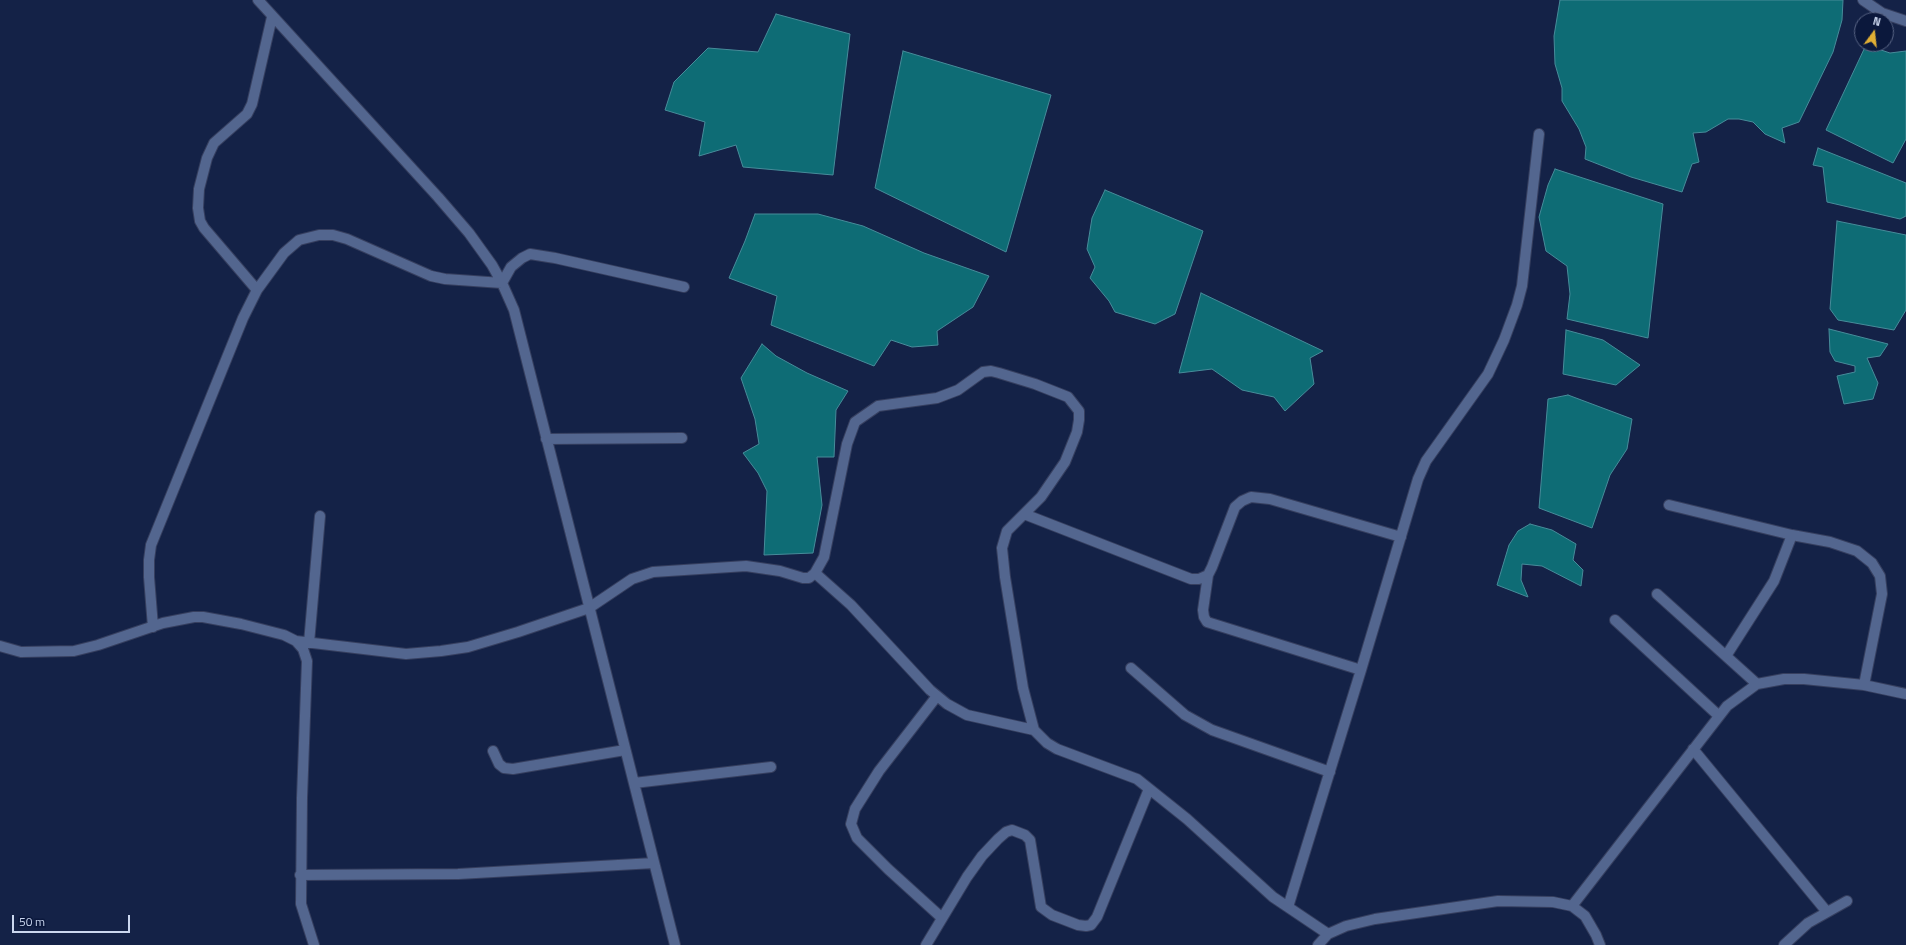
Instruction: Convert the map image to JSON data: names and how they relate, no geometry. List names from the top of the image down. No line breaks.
{"scale_bar":"50 m","north":"top"}
